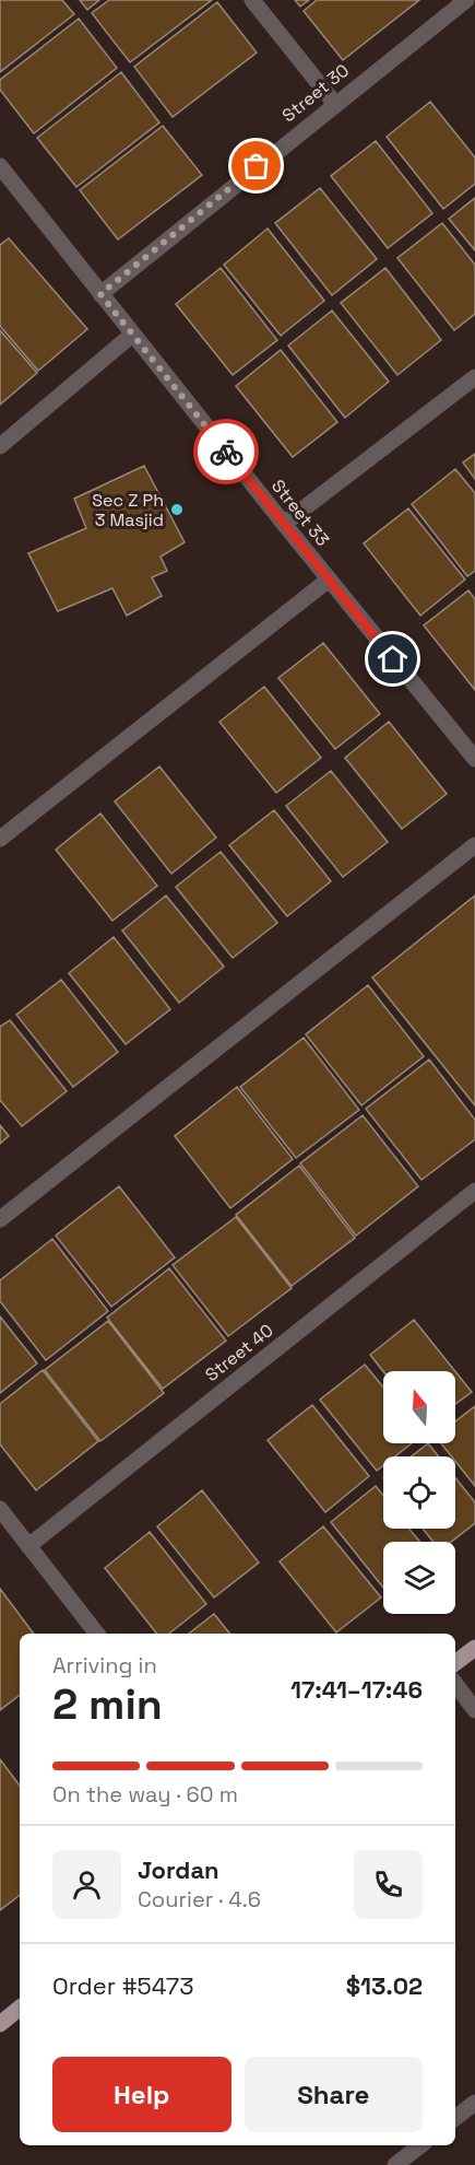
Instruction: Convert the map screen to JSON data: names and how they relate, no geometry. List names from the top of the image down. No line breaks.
{"streets":{"street":["Street 30","Street 33","Street 40"]},"crossings":[["Street 30","Street 33"]],"places":["Sec Z Ph 3 Masjid"],"north":"top","page":{"heading":["2 min","Arriving in","17:41–17:46"],"panel":["Jordan","Courier · 4.6","Order #5473","$13.02"],"bar":"On the way · 60 m","buttons":["Help","Share"]}}
